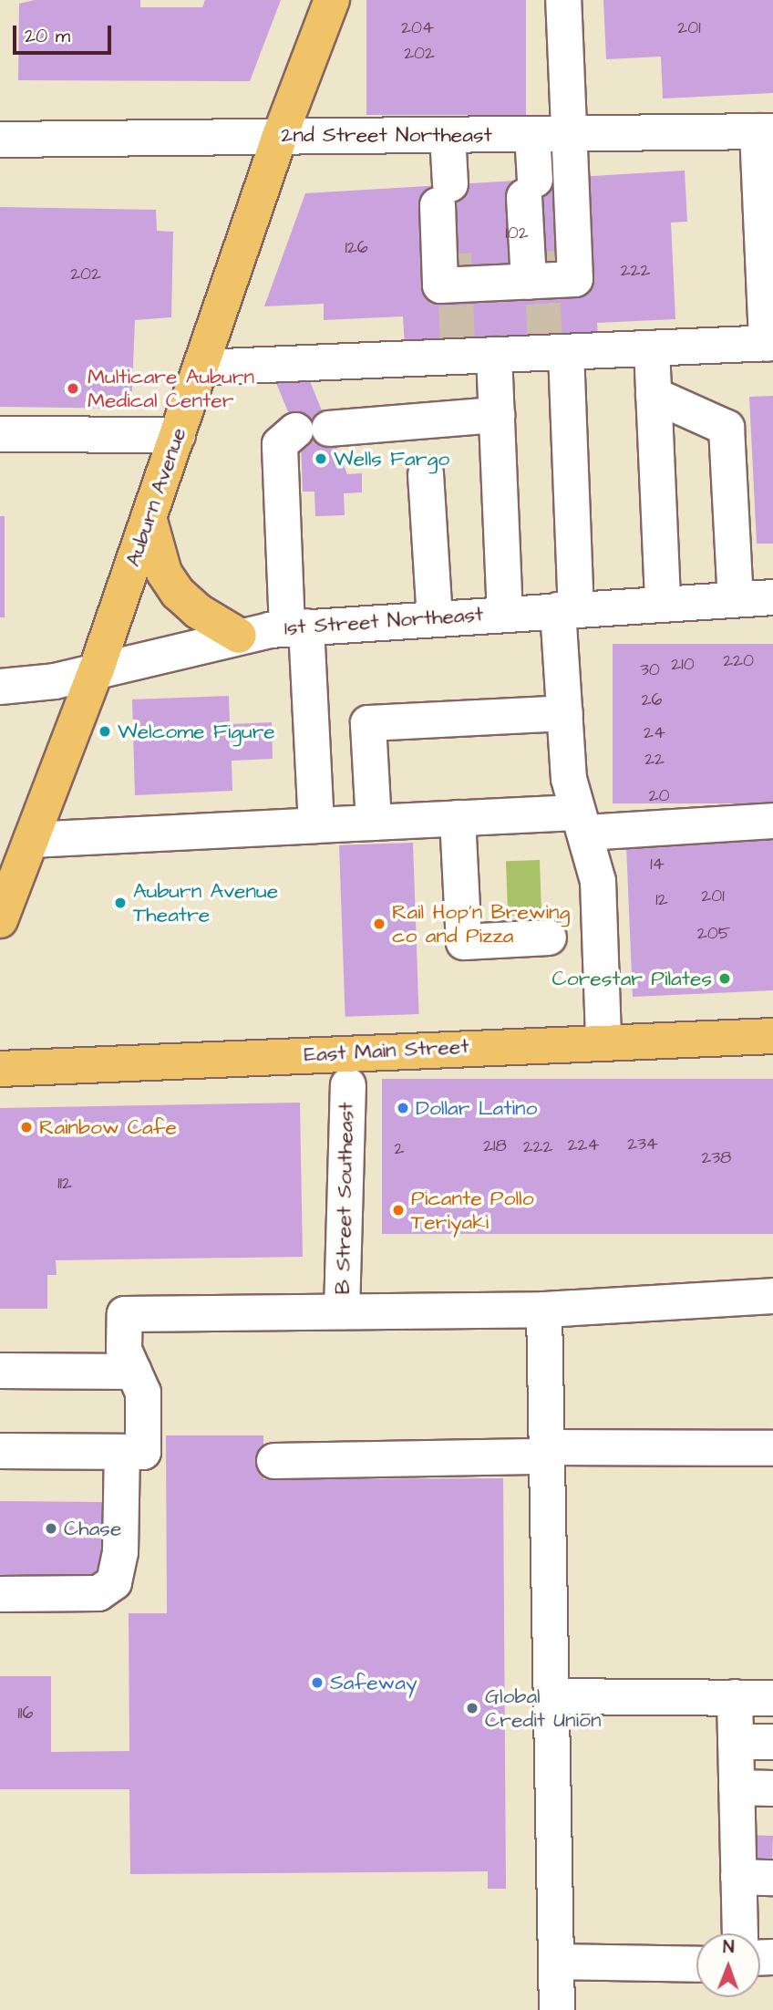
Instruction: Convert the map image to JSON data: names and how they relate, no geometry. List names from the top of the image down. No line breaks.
{"streets":{"main road":["Auburn Avenue","East Main Street"],"street":["2nd Street Northeast","1st Street Northeast","B Street Southeast"]},"crossings":[["2nd Street Northeast","Auburn Avenue"],["Auburn Avenue","1st Street Northeast"]],"places":["Multicare Auburn Medical Center","Wells Fargo","Welcome Figure","Auburn Avenue Theatre","Rail Hop'n Brewing co and Pizza","Corestar Pilates","Dollar Latino","Rainbow Cafe","Picante Pollo Teriyaki","Chase","Safeway","Global Credit Union"],"house_numbers":["204","201","202","102","126","222","202","220","210","30","26","24","22","20","14","201","12","205","234","224","218","222","2","238","112","116"],"scale_bar":"20 m","north":"top"}
